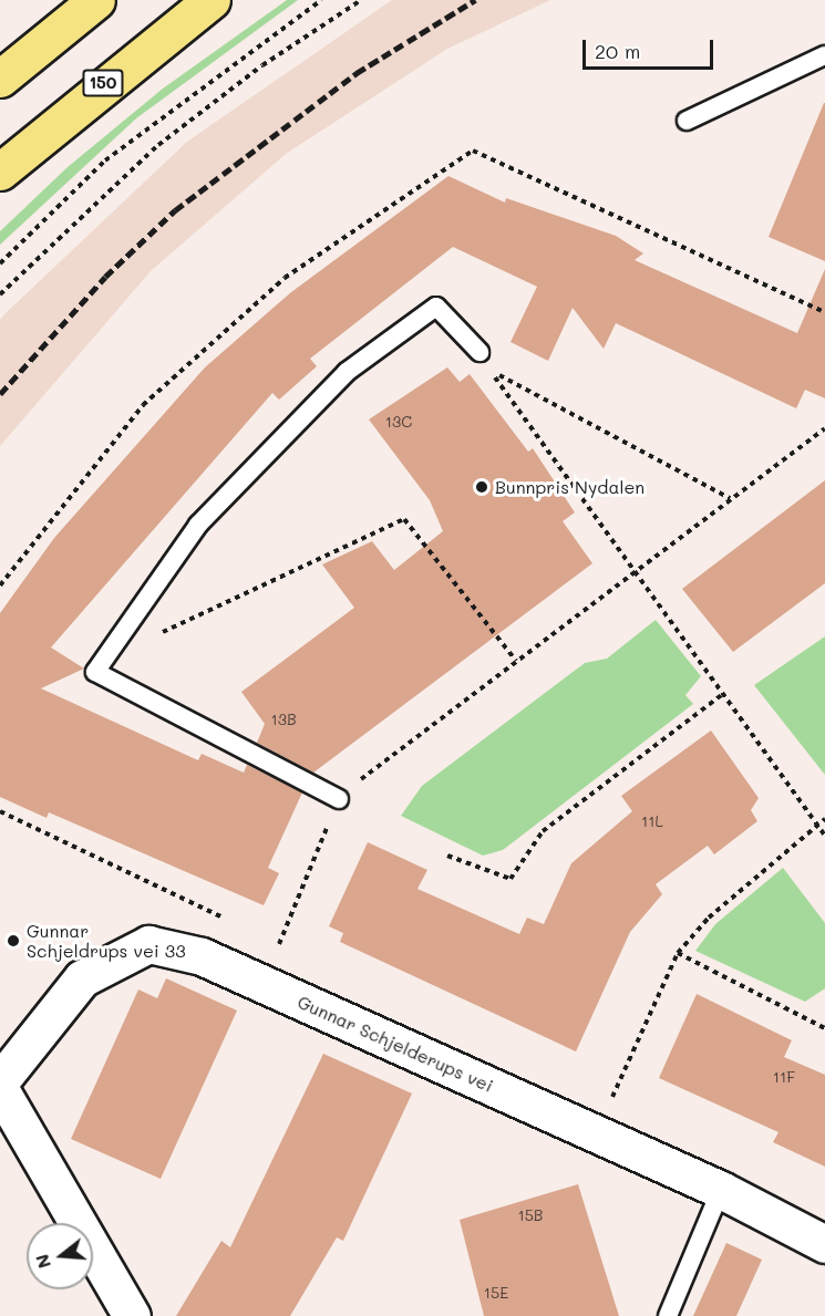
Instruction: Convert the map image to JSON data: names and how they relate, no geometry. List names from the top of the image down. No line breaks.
{"streets":{"highway":["150"],"street":["Gunnar Schjelderups vei"]},"places":["Bunnpris Nydalen","Gunnar Schjeldrups vei 33"],"house_numbers":["13C","13B","11L","11F","15B","15E"],"scale_bar":"20 m","north":"left"}
